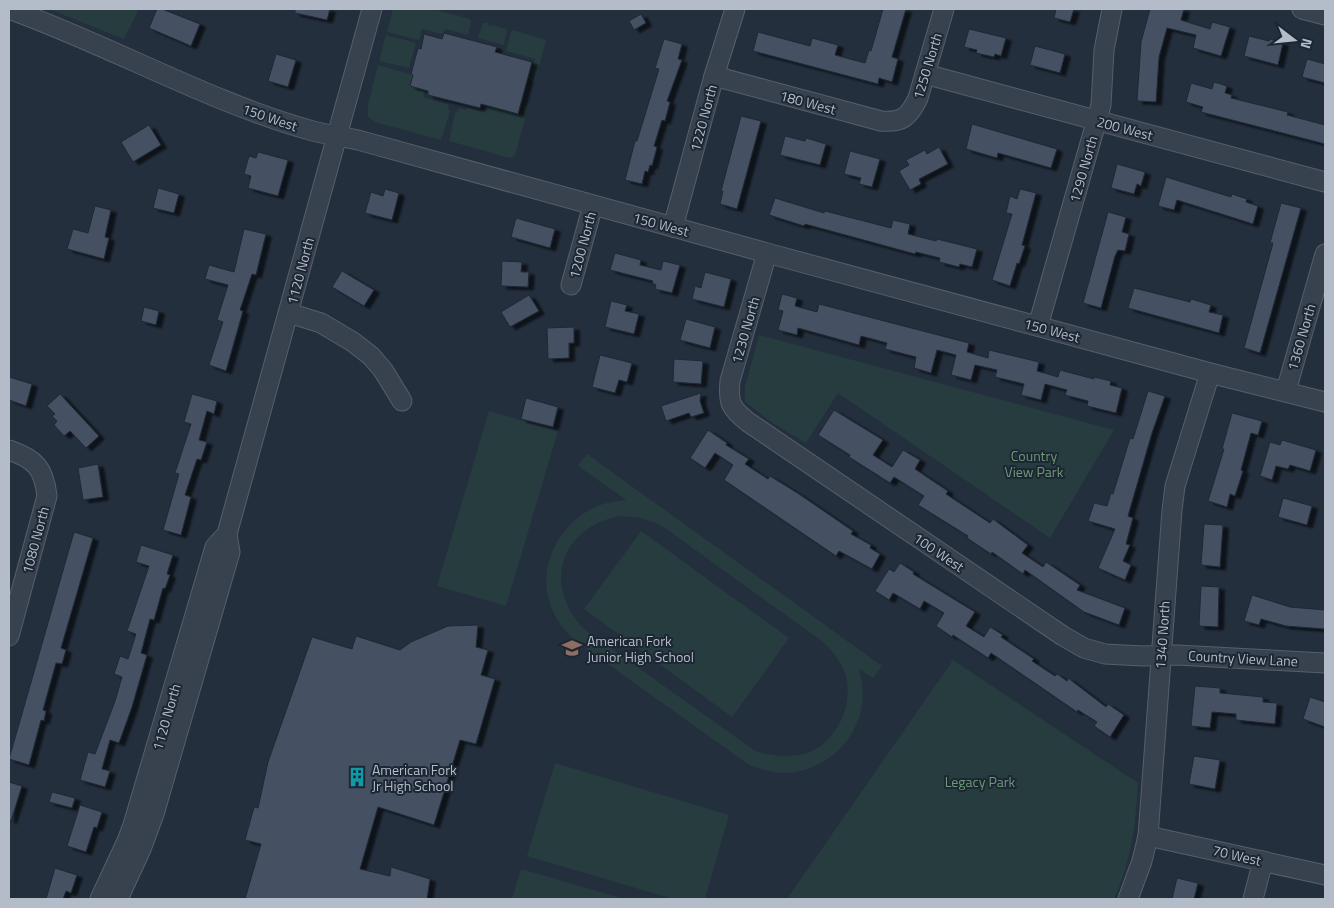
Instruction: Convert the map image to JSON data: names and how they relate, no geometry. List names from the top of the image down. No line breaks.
{"streets":{"street":["1250 North","180 West","150 West","1220 North","200 West","1290 North","1200 North","1120 North","1230 North","1360 North","1080 North","100 West","1340 North","Country View Lane","70 West"]},"crossings":[["1250 North","180 West"],["1250 North","200 West"],["180 West","1220 North"],["150 West","1220 North"],["150 West","1290 North"],["150 West","1200 North"],["150 West","1120 North"],["150 West","1230 North"],["150 West","1360 North"],["150 West","1340 North"],["200 West","1290 North"],["1230 North","100 West"],["100 West","1340 North"],["100 West","Country View Lane"],["1340 North","Country View Lane"],["1340 North","70 West"]],"parks":["Country View Park","Legacy Park"],"places":{"school or university":["American Fork Junior High School"],"building":["American Fork Jr High School"]},"north":"right"}
